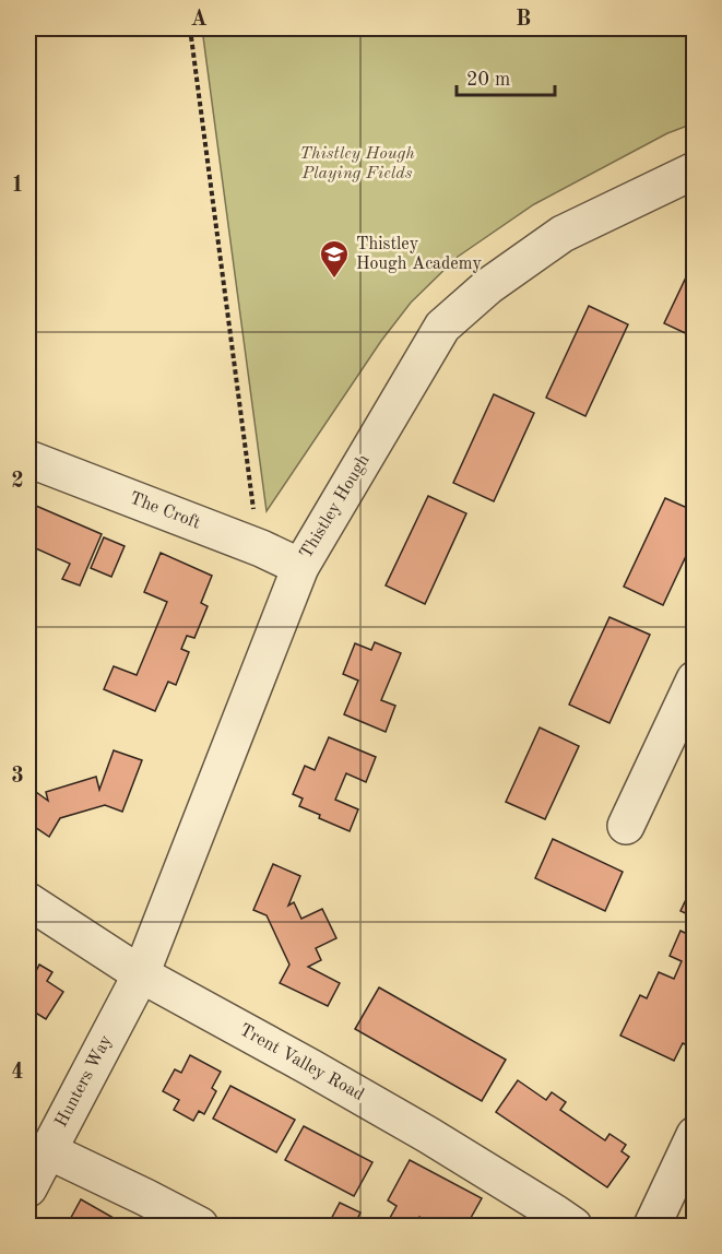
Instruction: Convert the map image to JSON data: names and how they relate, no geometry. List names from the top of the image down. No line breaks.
{"streets":{"street":["Thistley Hough","The Croft","Trent Valley Road","Hunters Way"]},"crossings":[["Thistley Hough","The Croft"],["Thistley Hough","Trent Valley Road"],["Thistley Hough","Hunters Way"],["Trent Valley Road","Hunters Way"]],"parks":["Thistley Hough Playing Fields"],"places":{"school or university":["Thistley Hough Academy"]},"scale_bar":"20 m","grid":{"columns":["A","B"],"rows":["1","2","3","4"]}}
